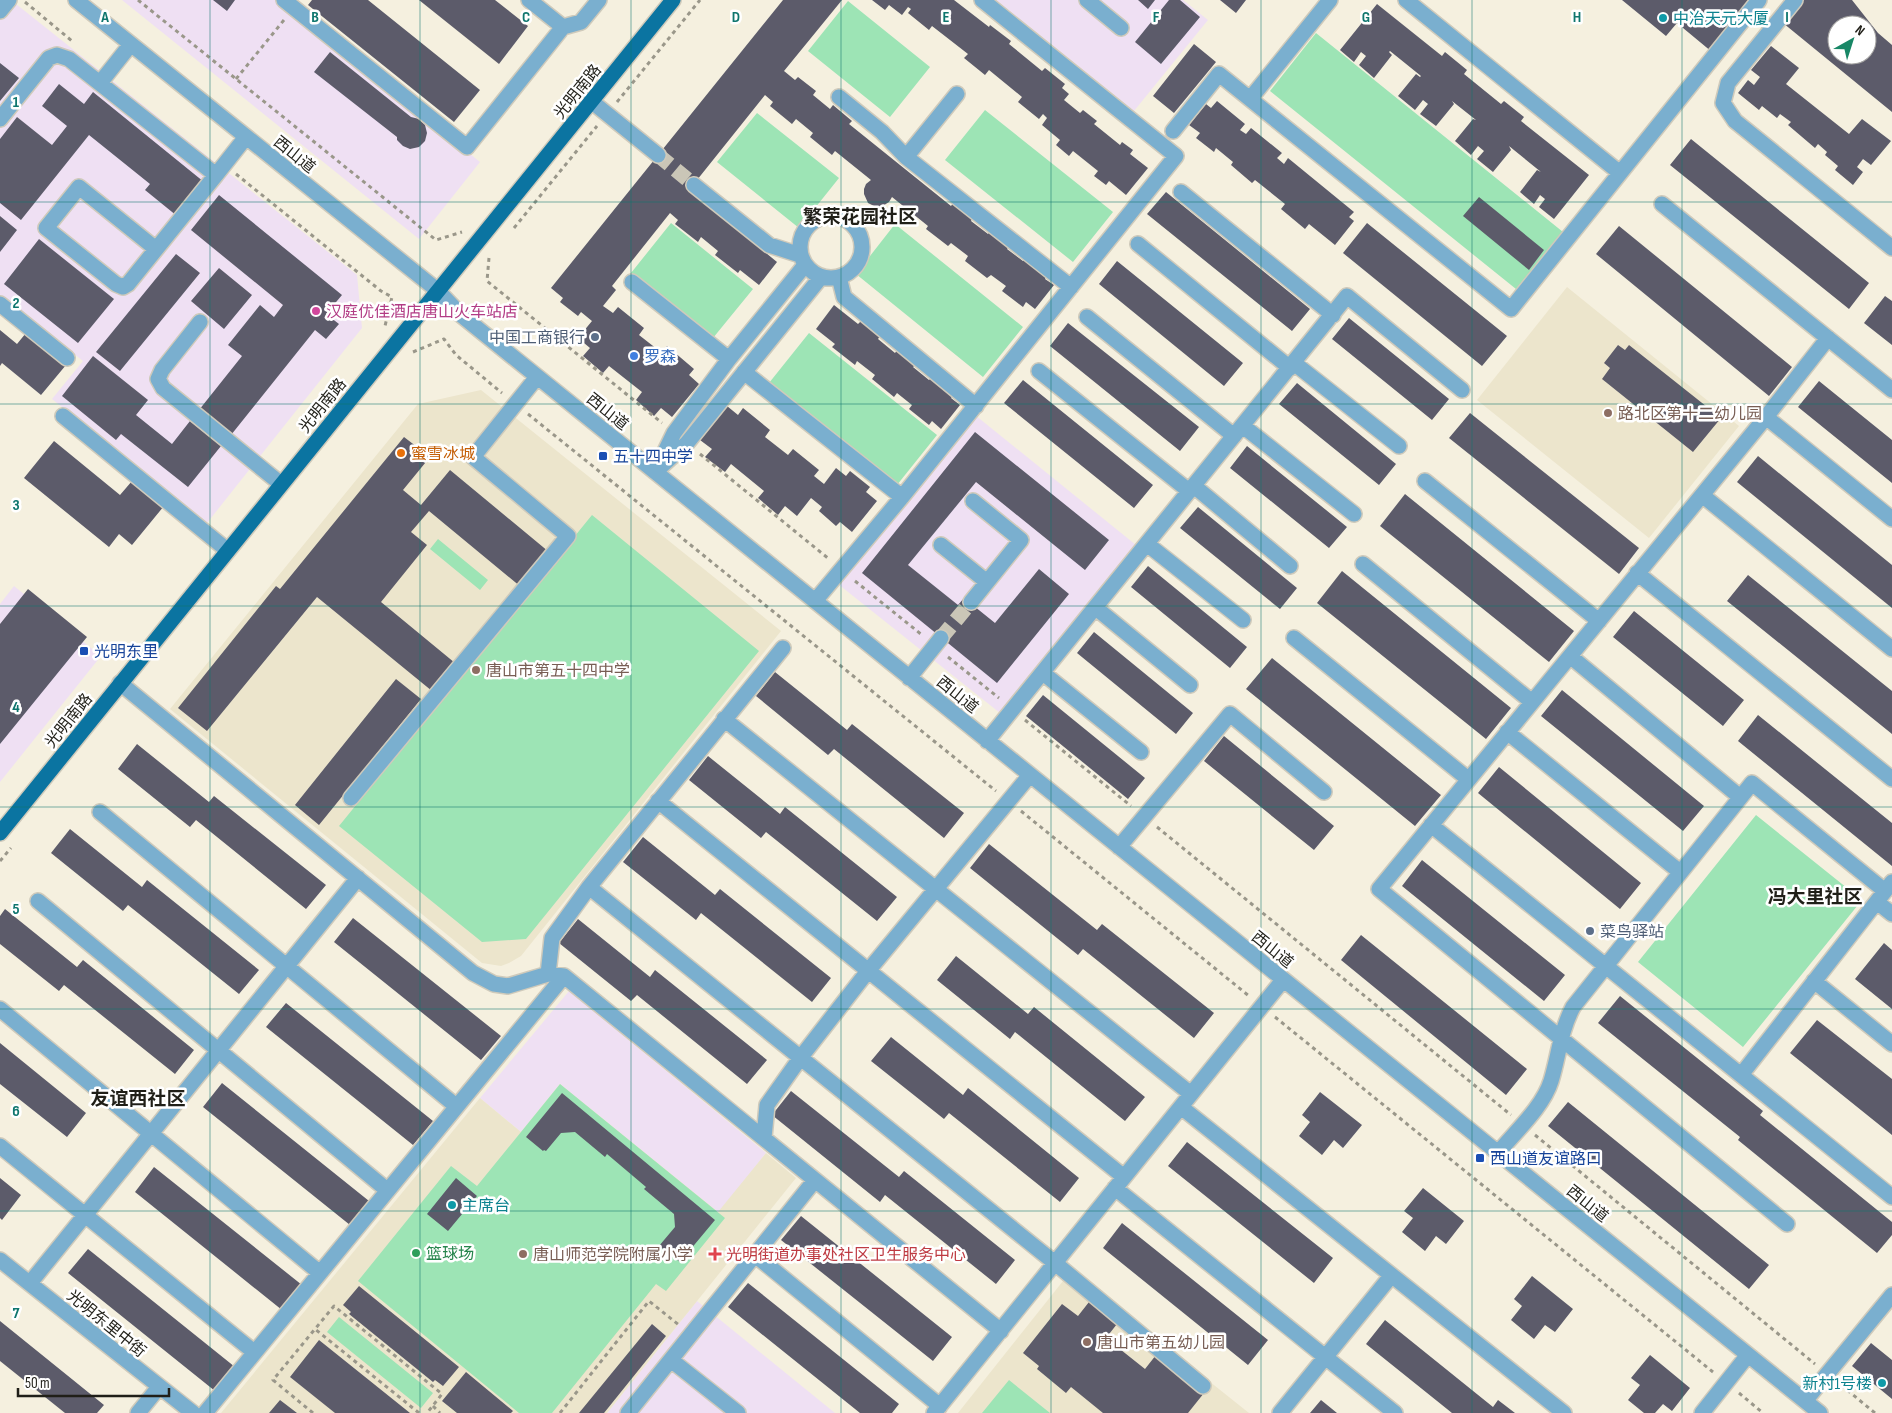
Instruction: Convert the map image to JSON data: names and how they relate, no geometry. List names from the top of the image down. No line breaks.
{"streets":{"main road":["光明南路"],"street":["西山道","光明东里中街"]},"crossings":[["光明南路","西山道"]],"districts":["繁荣花园社区","冯大里社区","友谊西社区"],"places":{"other":["中冶天元大厦","汉庭优佳酒店唐山火车站店","中国工商银行","罗森","路北区第十二幼儿园","蜜雪冰城","唐山市第五十四中学","菜鸟驿站","主席台","篮球场","唐山师范学院附属小学","唐山市第五幼儿园","新村1号楼"],"transit":["五十四中学","光明东里","西山道友谊路口"],"health":["光明街道办事处社区卫生服务中心"]},"scale_bar":"50 m","north":"top right","grid":{"columns":["A","B","C","D","E","F","G","H","I"],"rows":["1","2","3","4","5","6","7"]}}
